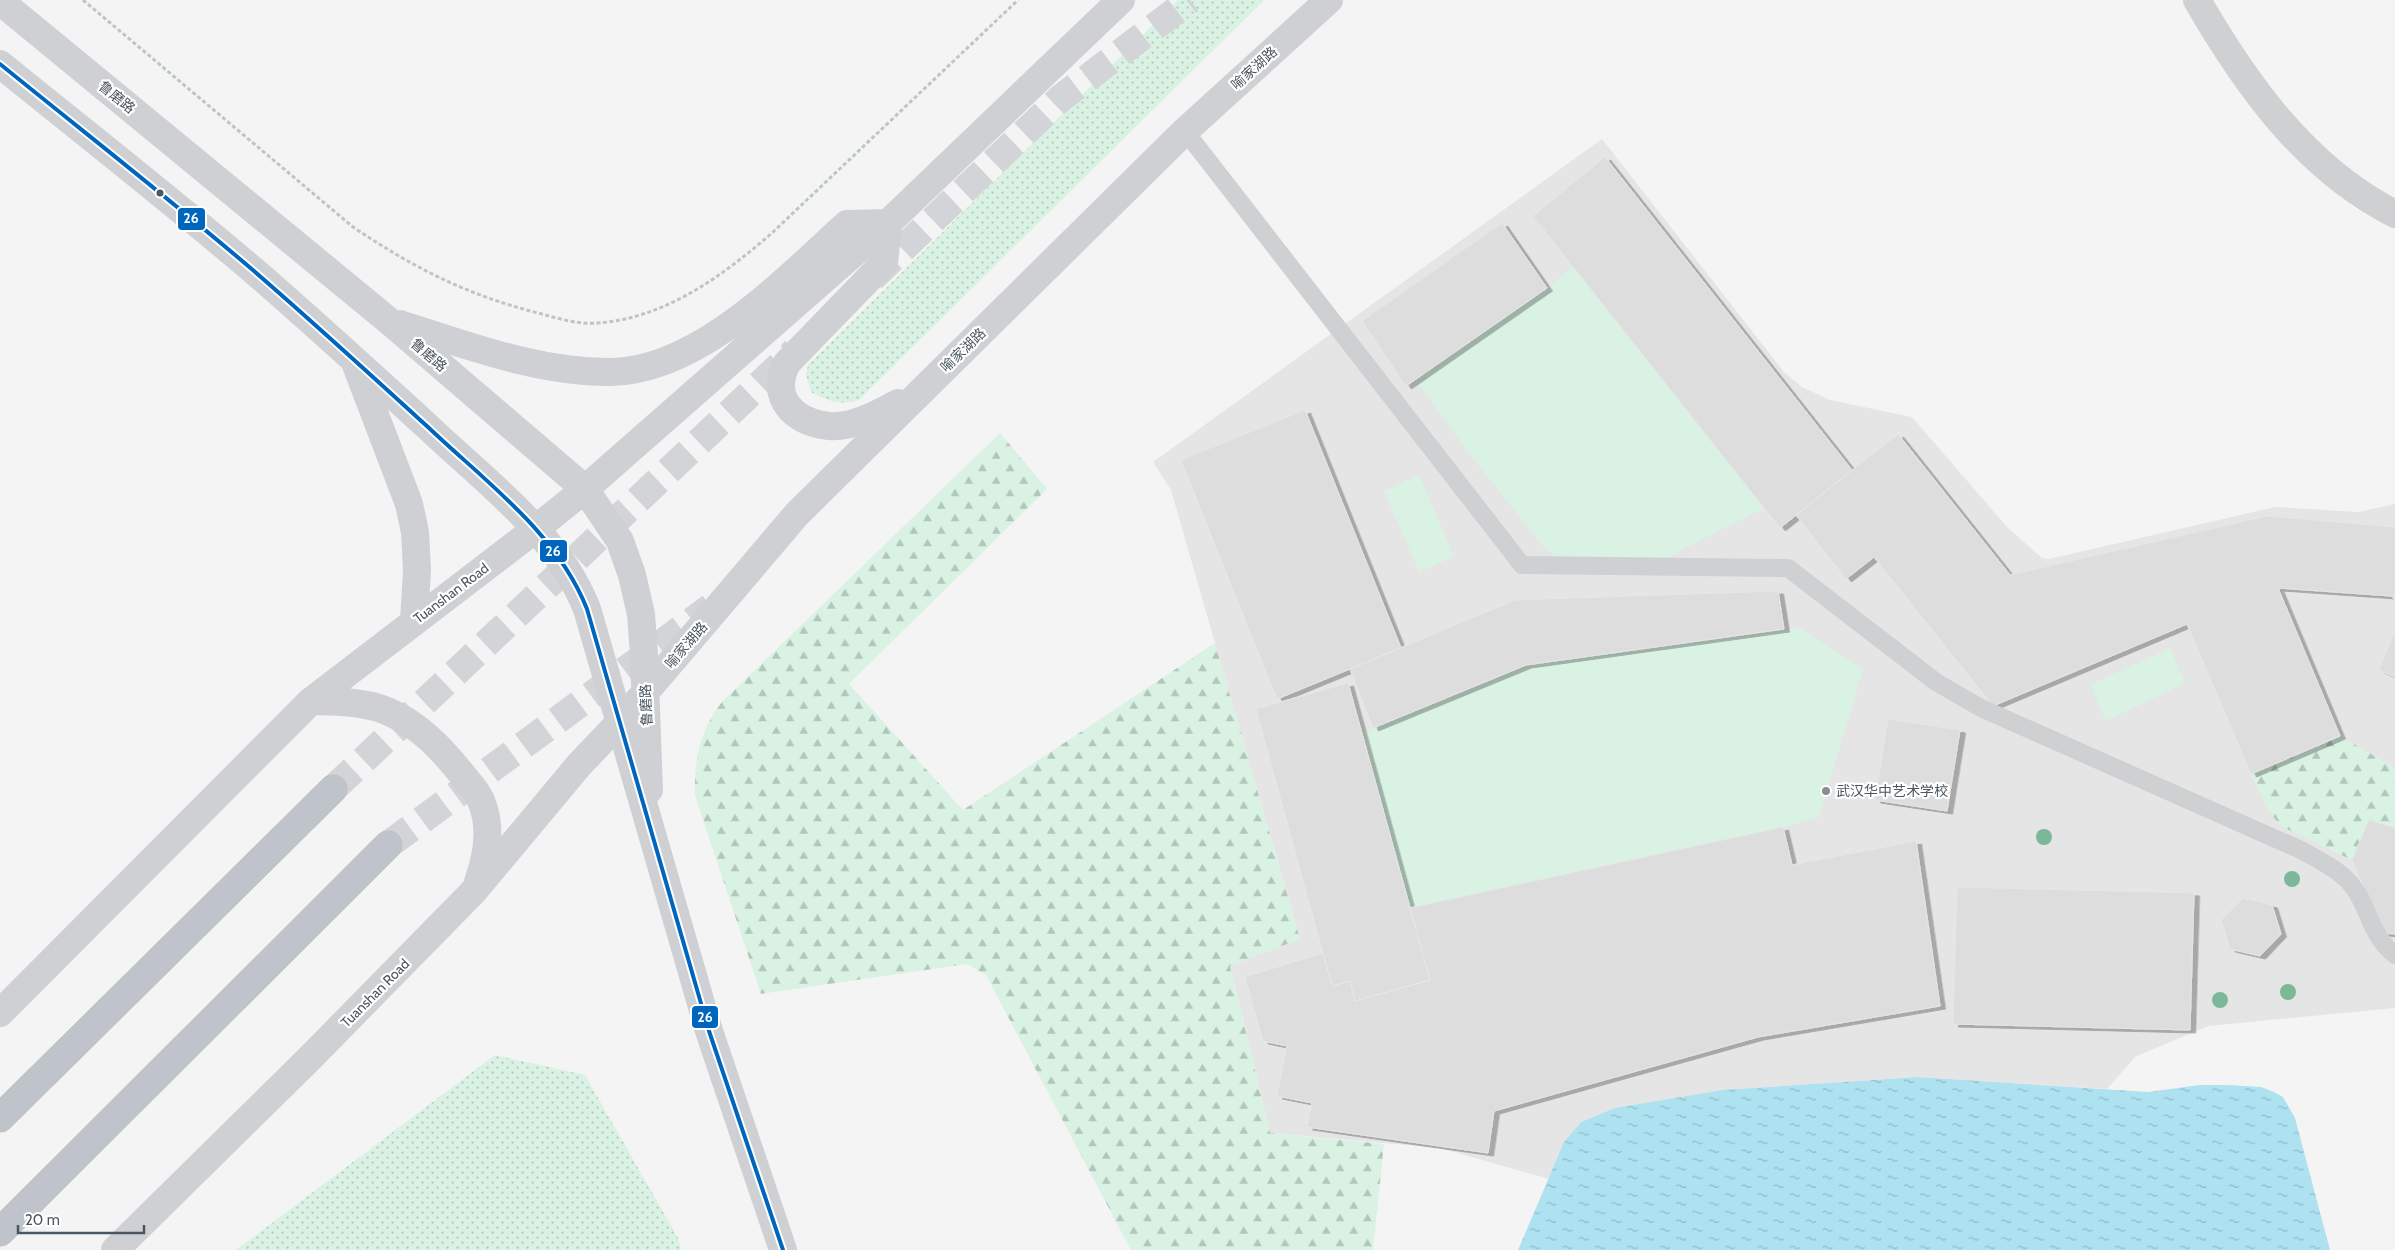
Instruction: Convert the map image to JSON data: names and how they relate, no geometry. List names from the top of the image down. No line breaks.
{"streets":{"main road":["喻家湖路","鲁磨路","Tuanshan Road"]},"crossings":[["喻家湖路","鲁磨路"],["喻家湖路","Tuanshan Road"]],"places":["武汉华中艺术学校"],"lines":["transit line 26"],"scale_bar":"20 m"}
